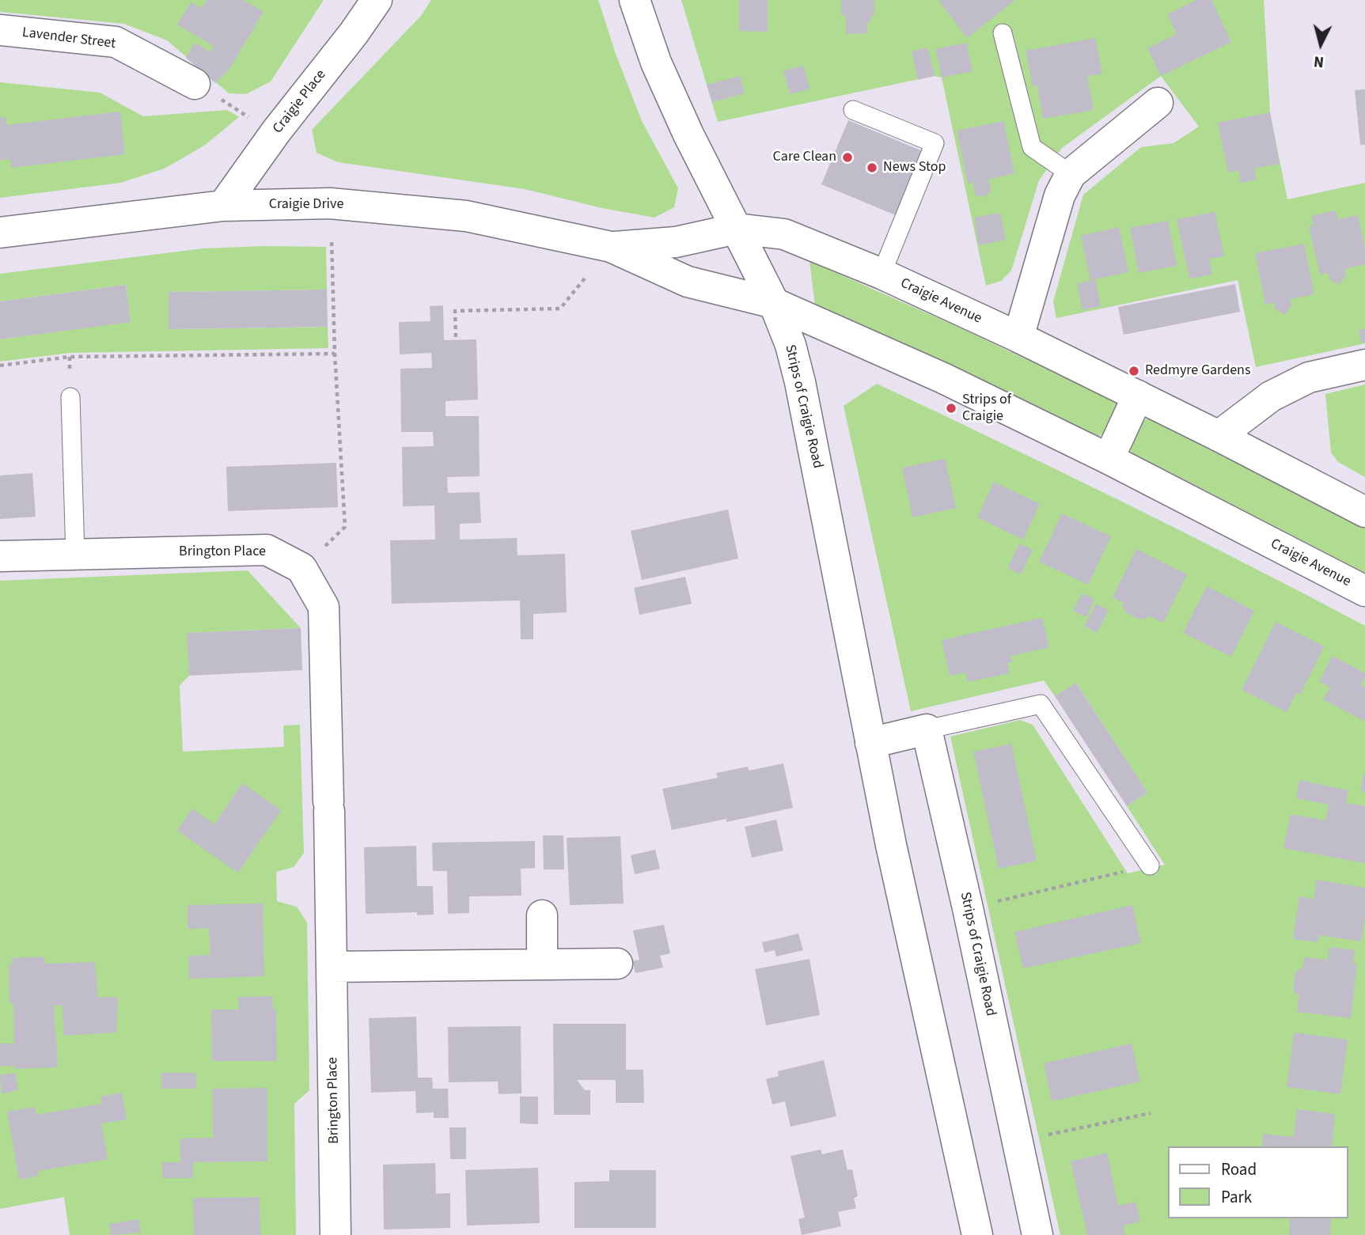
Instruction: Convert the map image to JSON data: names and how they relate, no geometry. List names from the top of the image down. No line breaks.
{"streets":{"street":["Lavender Street","Craigie Place","Craigie Drive","Craigie Avenue","Strips of Craigie Road","Brington Place"]},"crossings":[["Craigie Place","Craigie Drive"],["Craigie Drive","Craigie Avenue"],["Craigie Drive","Strips of Craigie Road"],["Craigie Avenue","Strips of Craigie Road"]],"places":["Care Clean","News Stop","Redmyre Gardens","Strips of Craigie"],"legend":["Road","Park"],"north":"bottom"}
